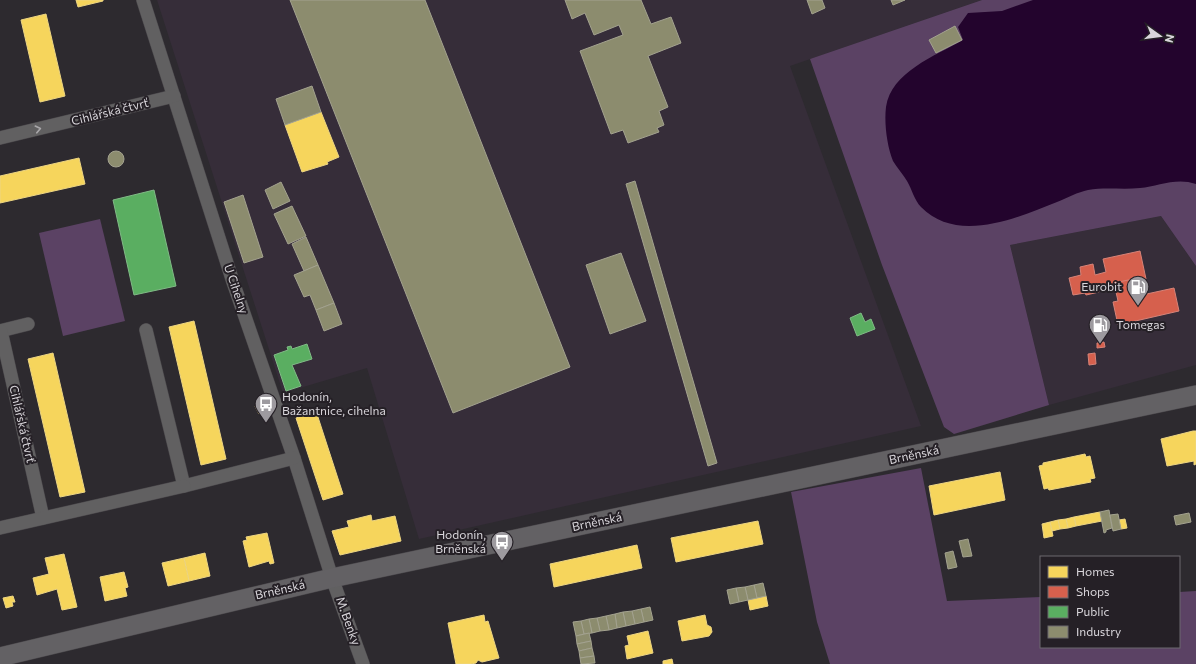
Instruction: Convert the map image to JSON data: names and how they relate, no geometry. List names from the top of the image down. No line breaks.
{"streets":{"main road":["Brněnská"],"street":["Cihlářská čtvrť","U Cihelny","M. Benky"]},"crossings":[["Cihlářská čtvrť","U Cihelny"],["U Cihelny","Brněnská"],["U Cihelny","M. Benky"],["Brněnská","M. Benky"]],"one_way":["Cihlářská čtvrť"],"places":{"fuel station":["Eurobit","Tomegas"],"bus stop":["Hodonín, Bažantnice, cihelna","Hodonín, Brněnská"]},"legend":["Homes","Shops","Public","Industry"],"north":"right"}
